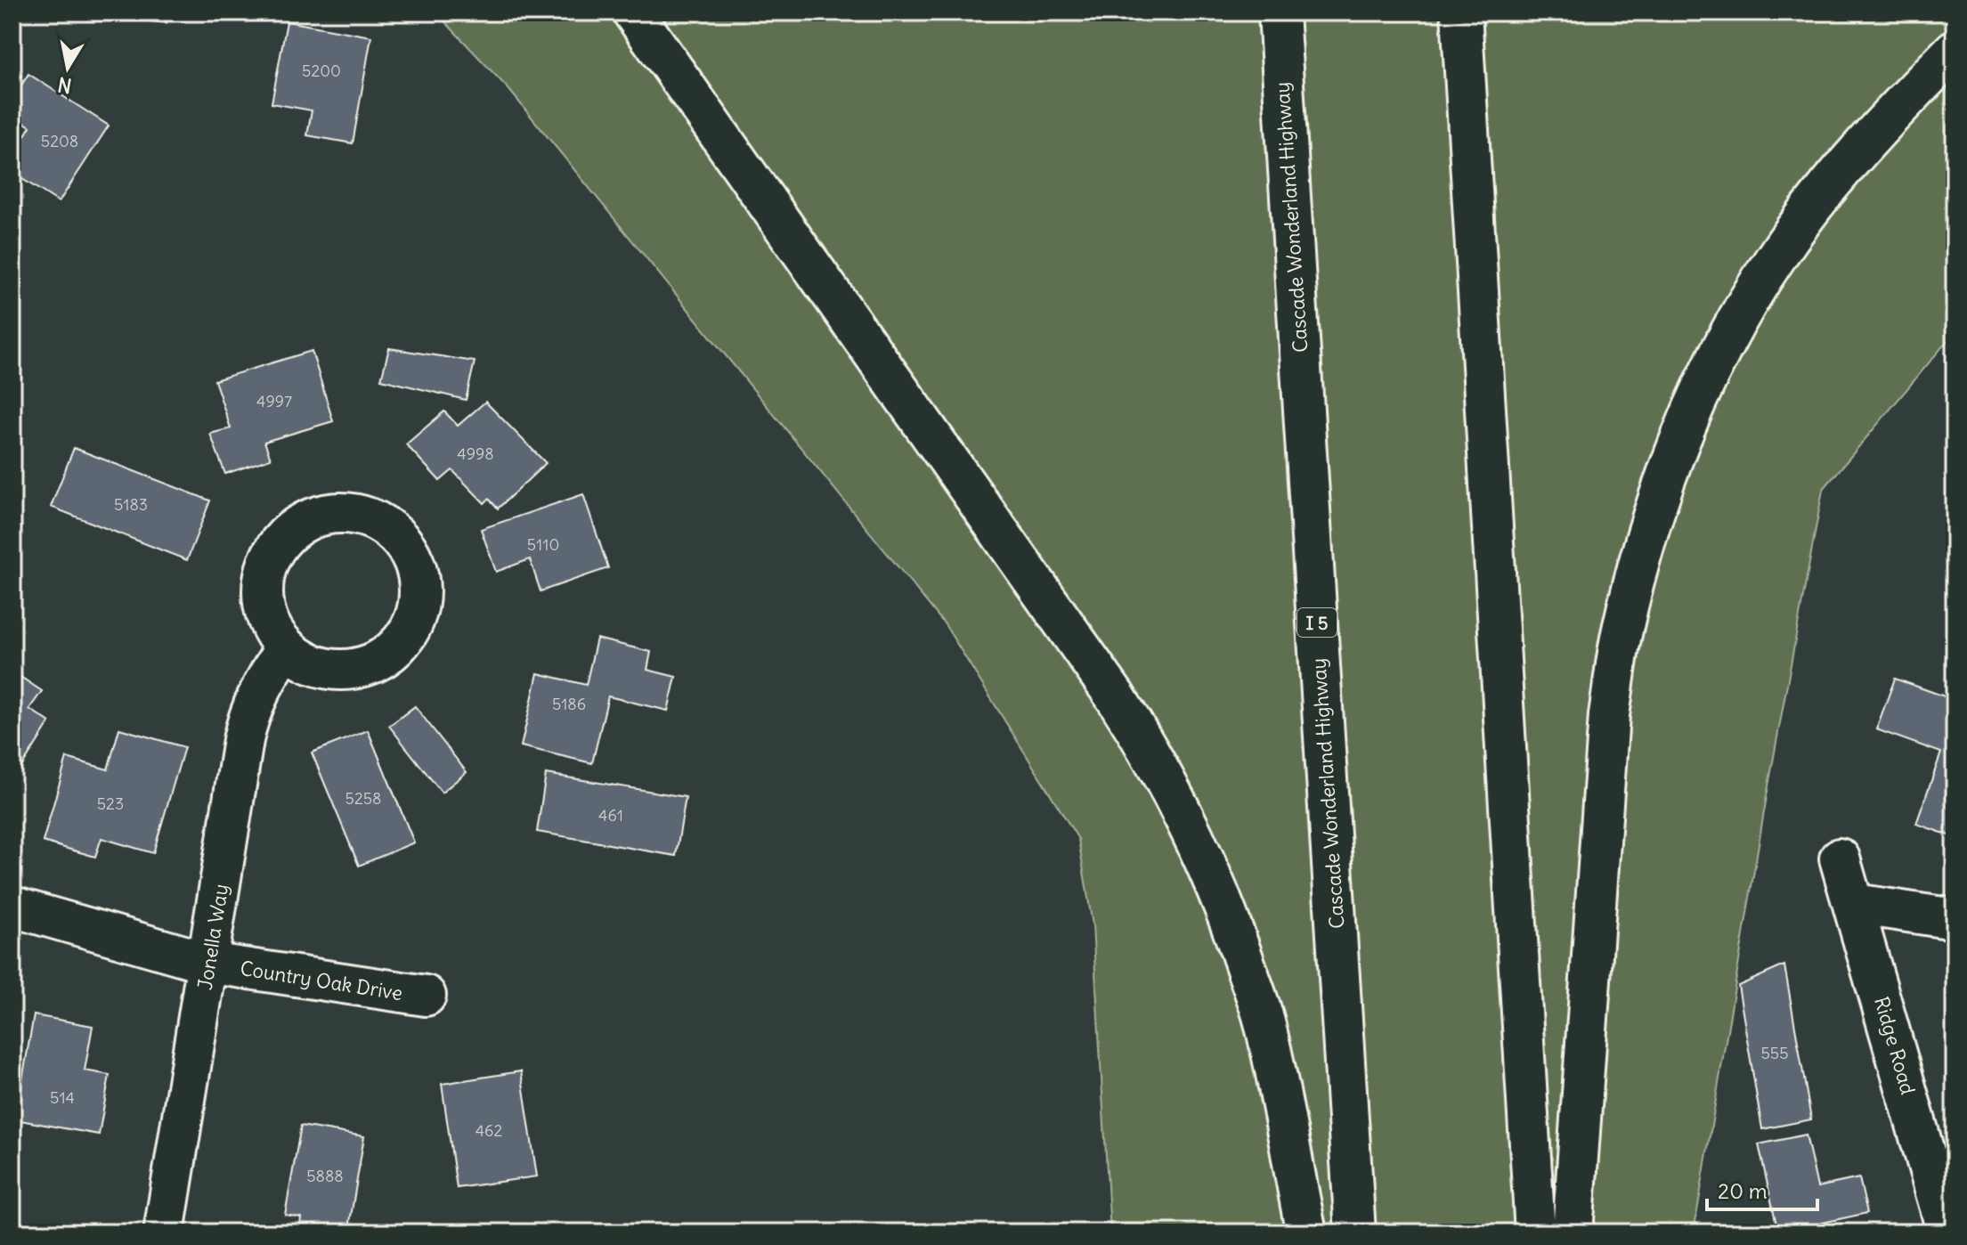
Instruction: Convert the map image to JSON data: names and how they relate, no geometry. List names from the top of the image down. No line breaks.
{"streets":{"main road":["Cascade Wonderland Highway","I 5","Jonella Way","Country Oak Drive","Ridge Road"]},"crossings":[["Jonella Way","Country Oak Drive"]],"house_numbers":["5200","5208","4997","4998","5183","5110","5186","5258","523","461","555","514","462","5888"],"scale_bar":"20 m","north":"bottom"}
